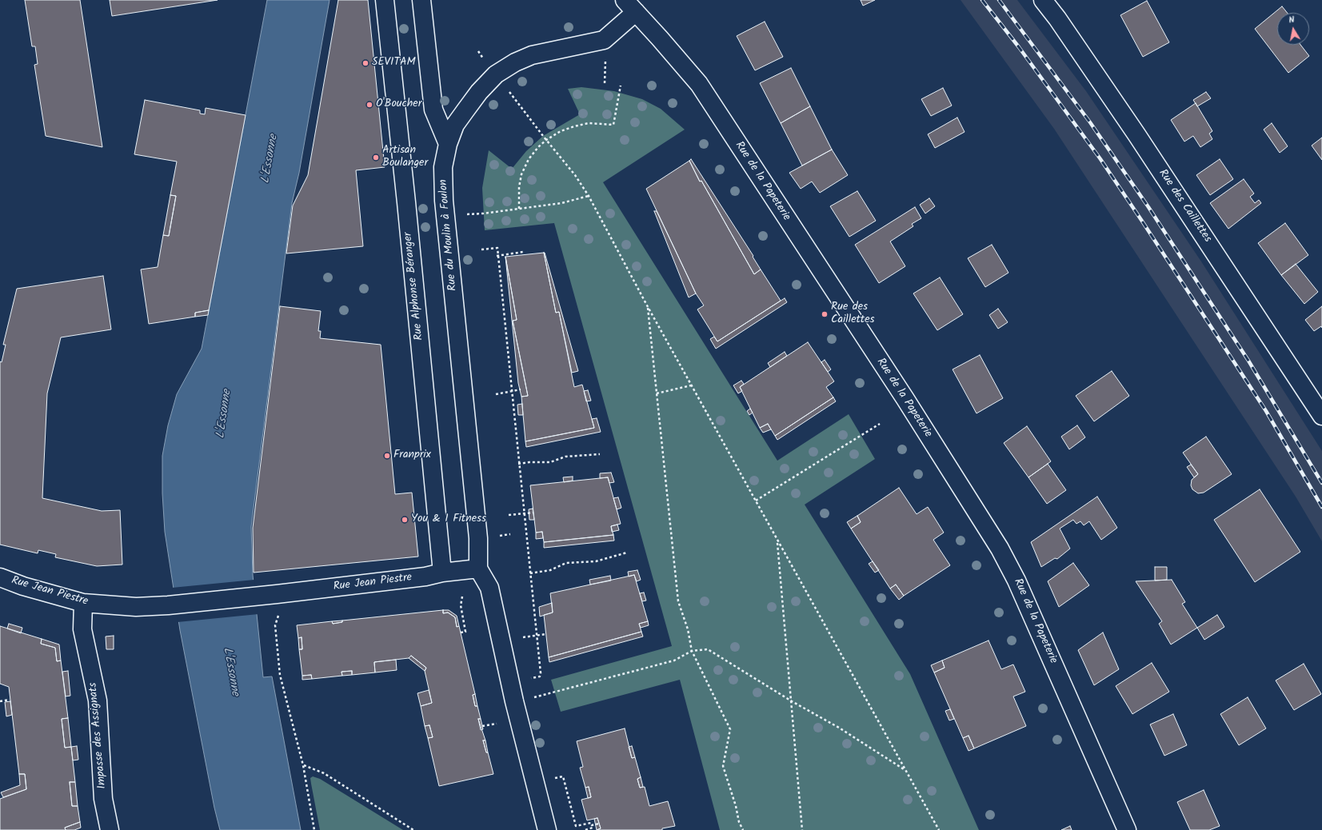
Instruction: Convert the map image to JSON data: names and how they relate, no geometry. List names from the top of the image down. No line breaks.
{"streets":{"street":["Rue de la Papeterie","Rue des Caillettes","Rue du Moulin à Foulon","Rue Alphonse Béranger","Rue Jean Piestre","Impasse des Assignats"]},"crossings":[["Rue de la Papeterie","Rue du Moulin à Foulon"],["Rue du Moulin à Foulon","Rue Jean Piestre"],["Rue Alphonse Béranger","Rue Jean Piestre"],["Rue Jean Piestre","Impasse des Assignats"]],"water":["L'Essonne"],"places":["SEVITAM","O'Boucher","Artisan Boulanger","Rue des Caillettes","Franprix","You & I Fitness"],"north":"top"}
